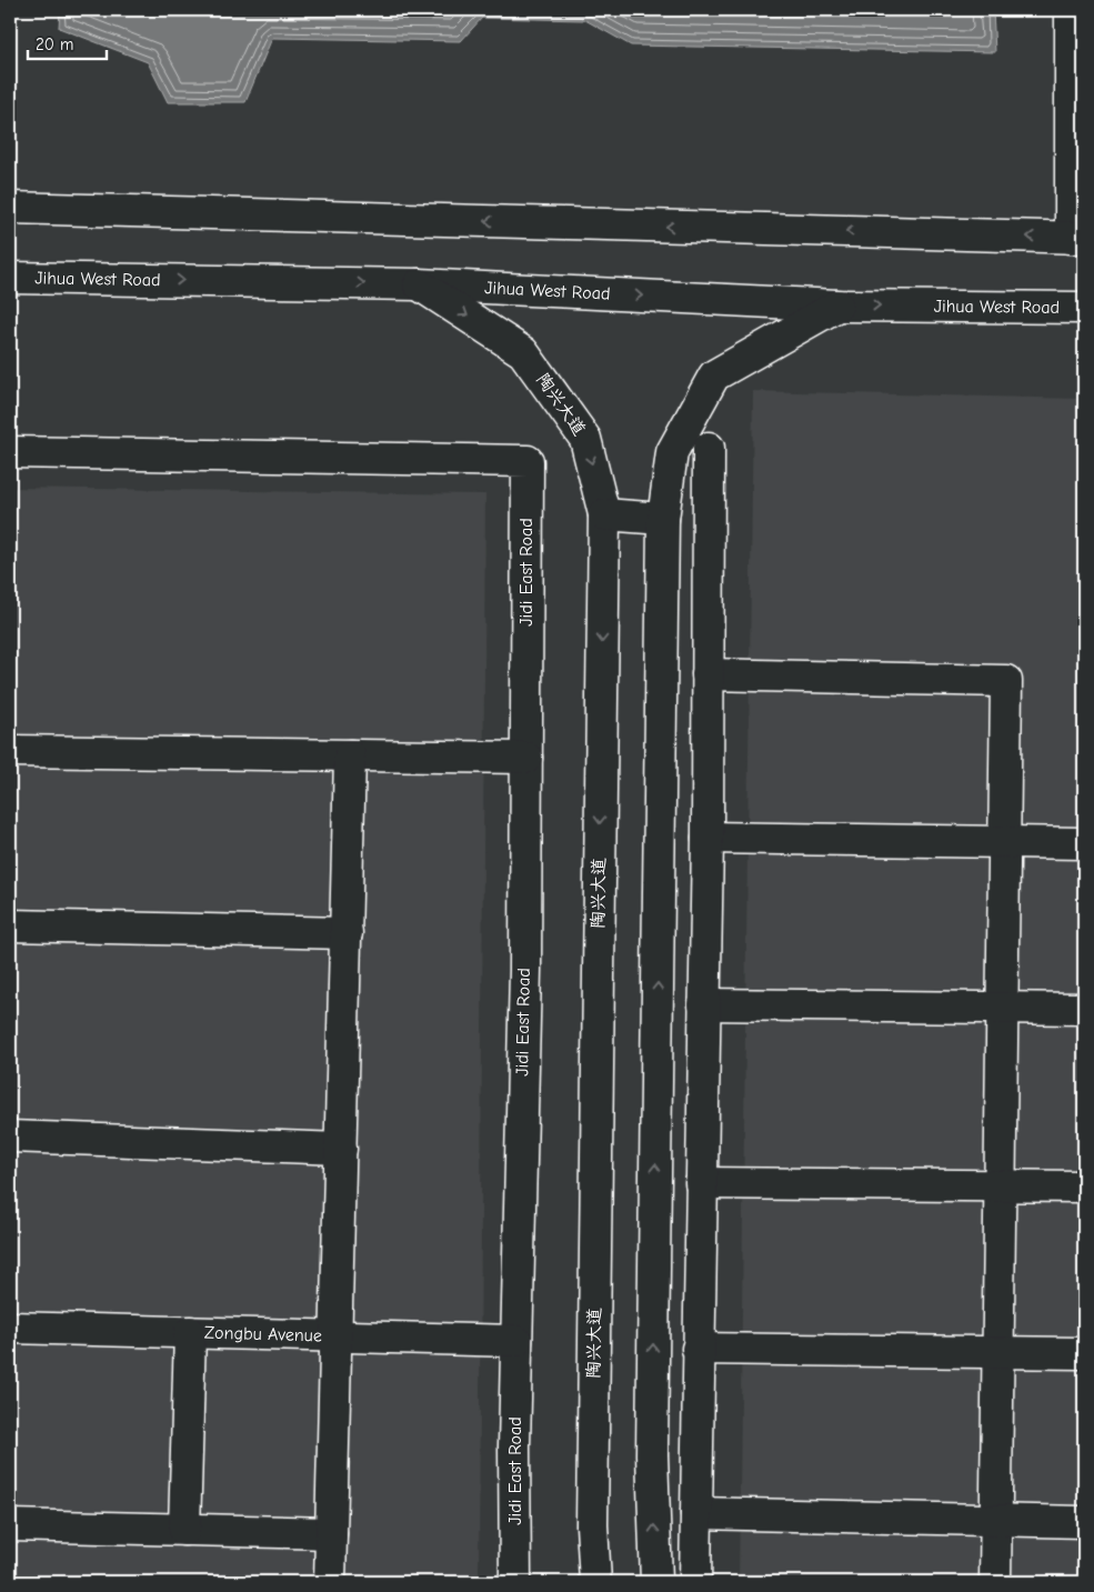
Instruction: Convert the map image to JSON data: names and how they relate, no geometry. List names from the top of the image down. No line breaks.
{"streets":{"main road":["Jihua West Road","陶兴大道","Jidi East Road","Zongbu Avenue"]},"crossings":[["Jihua West Road","陶兴大道"],["Jidi East Road","Zongbu Avenue"]],"scale_bar":"20 m"}
